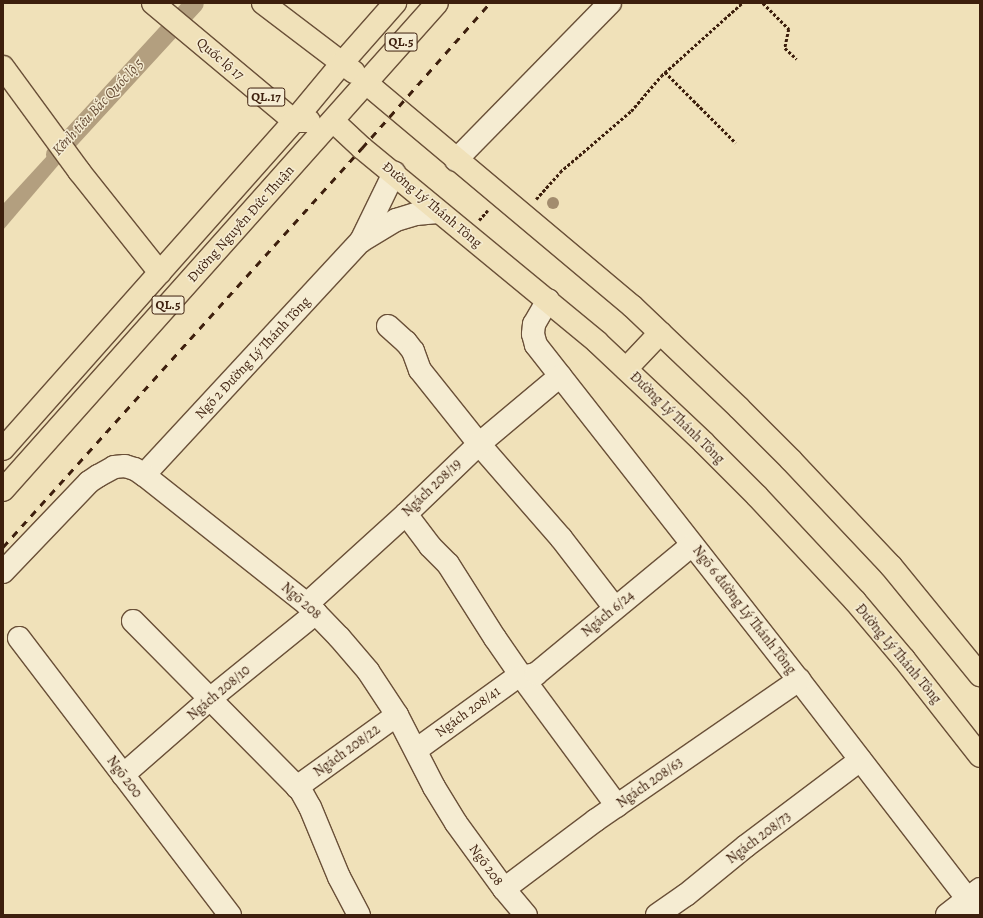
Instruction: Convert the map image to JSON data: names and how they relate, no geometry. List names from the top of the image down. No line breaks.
{"streets":{"main road":["QL.5","Quốc lộ 17","QL.17","Đường Lý Thánh Tông","Đường Nguyễn Đức Thuận"],"street":["Ngõ 2 Đường Lý Thánh Tông","Ngách 208/19","Ngõ 208","Ngõ 6 đường Lý Thánh Tông","Ngách 6/24","Ngách 208/10","Ngách 208/41","Ngách 208/22","Ngõ 200","Ngách 208/63","Ngách 208/73"]},"crossings":[["QL.5","Đường Nguyễn Đức Thuận"],["Quốc lộ 17","QL.17"],["Quốc lộ 17","Đường Nguyễn Đức Thuận"],["QL.17","Đường Lý Thánh Tông"],["QL.17","Đường Nguyễn Đức Thuận"],["Đường Lý Thánh Tông","Đường Nguyễn Đức Thuận"],["Đường Lý Thánh Tông","Ngõ 6 đường Lý Thánh Tông"],["Ngõ 2 Đường Lý Thánh Tông","Ngõ 208"],["Ngách 208/19","Ngõ 208"],["Ngách 208/19","Ngõ 6 đường Lý Thánh Tông"],["Ngách 208/19","Ngách 208/10"],["Ngõ 208","Ngách 208/10"],["Ngõ 208","Ngách 208/41"],["Ngõ 208","Ngách 208/22"],["Ngõ 208","Ngách 208/63"],["Ngõ 6 đường Lý Thánh Tông","Ngách 6/24"],["Ngõ 6 đường Lý Thánh Tông","Ngách 208/63"],["Ngõ 6 đường Lý Thánh Tông","Ngách 208/73"],["Ngách 6/24","Ngách 208/41"],["Ngách 208/10","Ngõ 200"]],"water":["Kênh tiêu Bắc Quốc lộ 5"]}
